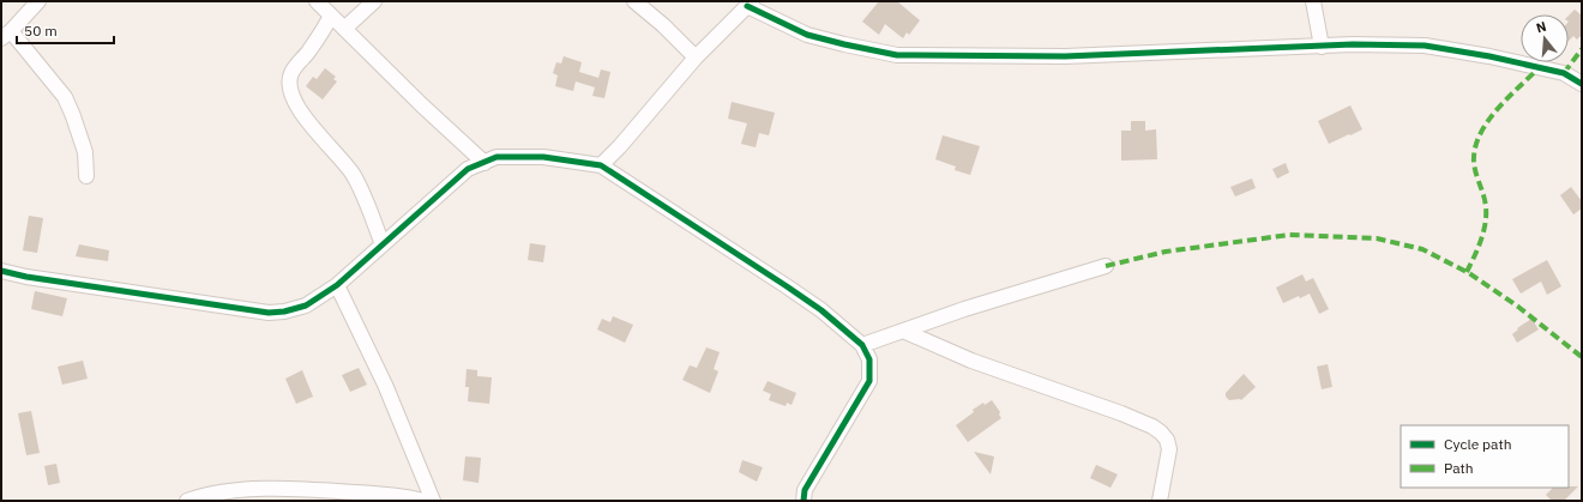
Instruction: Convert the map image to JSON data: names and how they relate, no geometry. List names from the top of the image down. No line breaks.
{"legend":["Cycle path","Path"],"scale_bar":"50 m","north":"top"}
